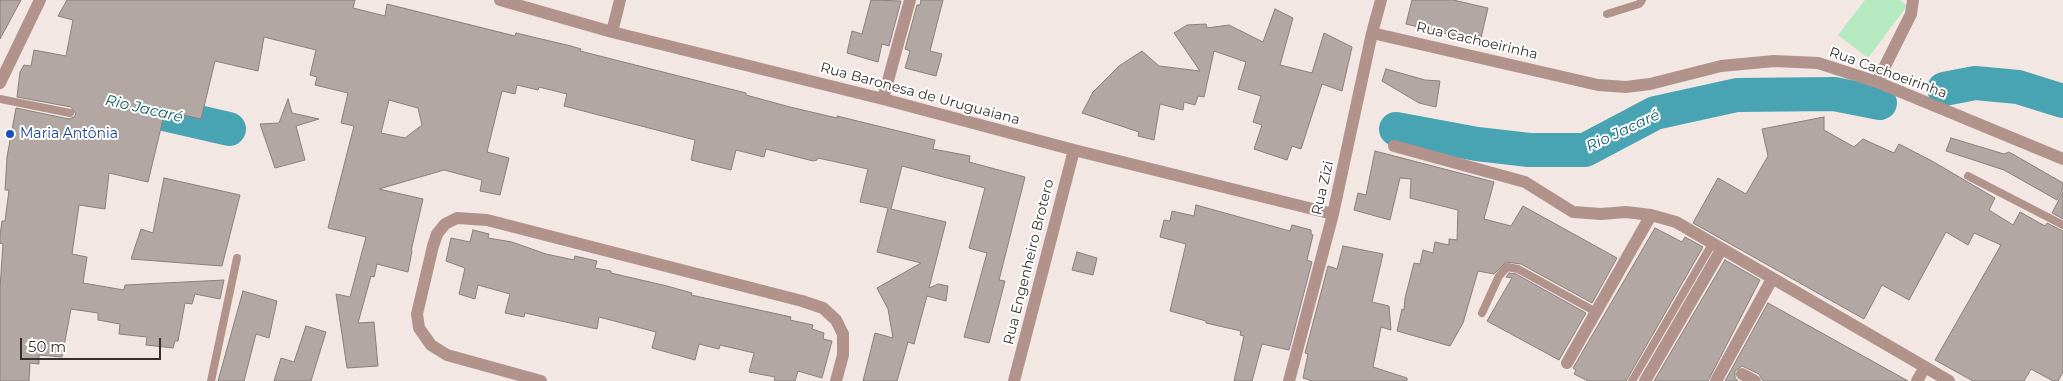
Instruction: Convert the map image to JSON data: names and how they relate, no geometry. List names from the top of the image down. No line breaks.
{"streets":{"street":["Rua Cachoeirinha","Rua Baronesa de Uruguaiana","Rua Zizi","Rua Engenheiro Brotero"]},"crossings":[["Rua Cachoeirinha","Rua Zizi"],["Rua Baronesa de Uruguaiana","Rua Zizi"],["Rua Baronesa de Uruguaiana","Rua Engenheiro Brotero"]],"water":["Rio Jacaré"],"places":["Maria Antônia"],"scale_bar":"50 m"}
